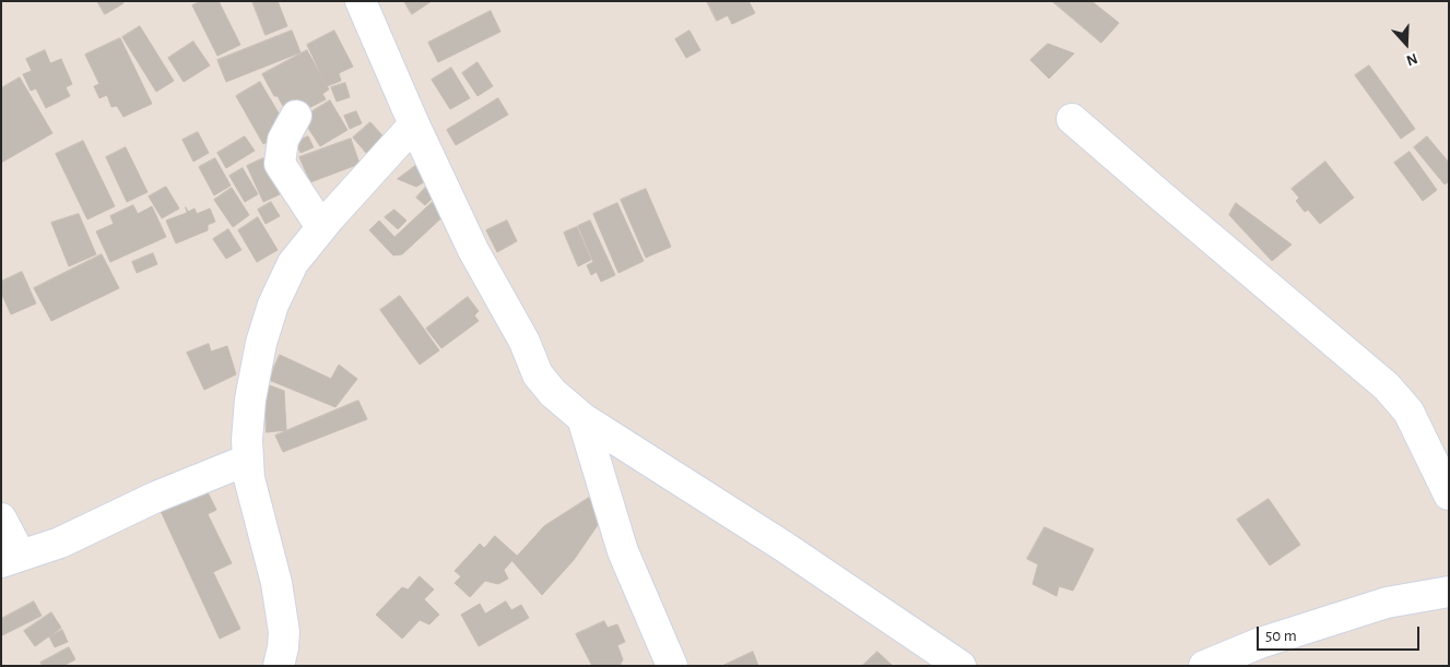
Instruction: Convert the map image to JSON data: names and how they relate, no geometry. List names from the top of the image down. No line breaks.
{"scale_bar":"50 m","north":"bottom"}
